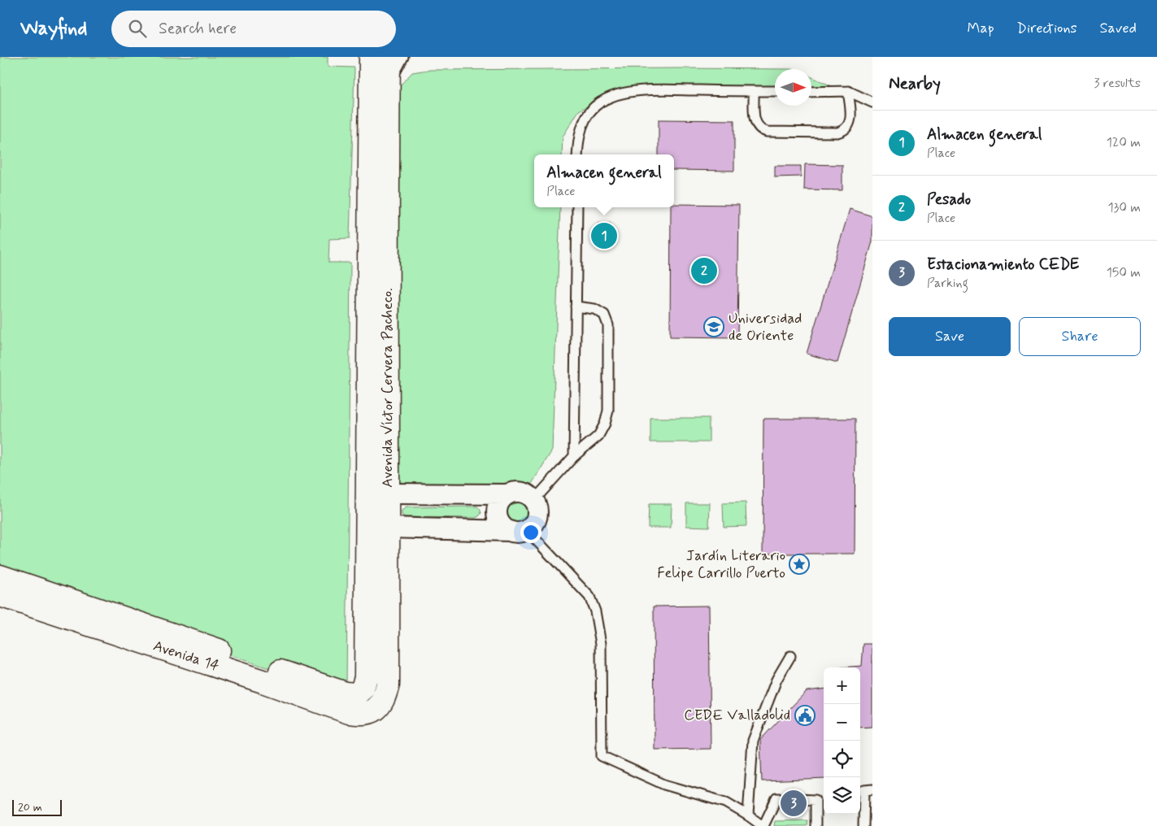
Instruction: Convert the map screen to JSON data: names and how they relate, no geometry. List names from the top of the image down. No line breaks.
{"streets":{"street":["Avenida Víctor Cervera Pacheco.","Avenida 14"]},"crossings":[["Avenida Víctor Cervera Pacheco.","Avenida 14"]],"places":{"school or university":["Universidad de Oriente"],"place":["Jardín Literario Felipe Carrillo Puerto"],"public building":["CEDE Valladolid"]},"scale_bar":"20 m","north":"right","page":{"header":"Wayfind","search":"Search here","nav":["Map","Directions","Saved"],"heading":["Nearby","3 results"],"list":[{"mark":"1","name":"Almacen general","note":"Place","value":"120 m"},{"mark":"2","name":"Pesado","note":"Place","value":"130 m"},{"mark":"3","name":"Estacionamiento CEDE","note":"Parking","value":"150 m"}],"popup":["Almacen general","Place"],"pins":["1","2","3"],"buttons":["Save","Share"],"map_buttons":["+","−"],"scale":"20 m"}}
